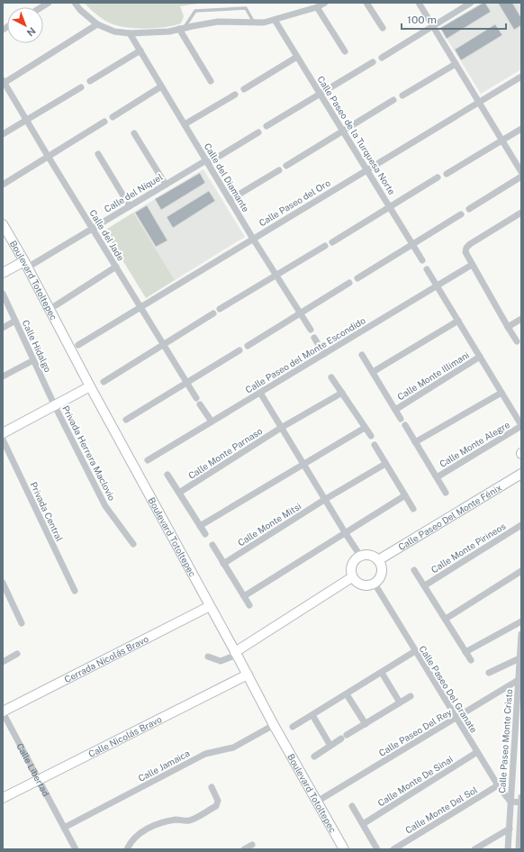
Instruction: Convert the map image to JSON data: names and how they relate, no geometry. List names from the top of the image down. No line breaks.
{"streets":{"main road":["Boulevard Totoltepec","Calle Paseo Del Monte Fénix","Cerrada Nicolás Bravo","Calle Nicolás Bravo"],"street":["Calle Paseo de la Turquesa Norte","Calle del Diamante","Calle del Níquel","Calle Paseo del Oro","Calle del Jade","Calle Hidalgo","Calle Paseo del Monte Escondido","Calle Monte Illimani","Calle Monte Alegre","Privada Herrera Maclovio","Calle Monte Parnaso","Privada Central","Calle Monte Mitsi","Calle Monte Pirineos","Calle Paseo Del Granate","Calle Paseo Del Rey","Calle Paseo Monte Cristo","Calle Jamaica","Calle Libertad","Calle Monte De Sinaí","Calle Monte Del Sol"]},"crossings":[["Calle Paseo de la Turquesa Norte","Calle Paseo del Oro"],["Calle del Diamante","Calle del Níquel"],["Calle del Diamante","Calle Paseo del Oro"],["Calle del Níquel","Calle del Jade"],["Calle del Níquel","Boulevard Totoltepec"],["Calle Paseo del Oro","Calle del Jade"],["Calle del Jade","Calle Paseo del Monte Escondido"],["Boulevard Totoltepec","Cerrada Nicolás Bravo"],["Boulevard Totoltepec","Calle Paseo Del Rey"],["Boulevard Totoltepec","Calle Nicolás Bravo"],["Boulevard Totoltepec","Calle Jamaica"],["Calle Hidalgo","Privada Herrera Maclovio"],["Calle Paseo Del Monte Fénix","Calle Paseo Del Granate"],["Cerrada Nicolás Bravo","Calle Libertad"],["Calle Paseo Del Granate","Calle Paseo Del Rey"],["Calle Paseo Del Granate","Calle Paseo Monte Cristo"],["Calle Paseo Del Granate","Calle Monte De Sinaí"],["Calle Paseo Del Granate","Calle Monte Del Sol"],["Calle Paseo Del Rey","Calle Paseo Monte Cristo"],["Calle Nicolás Bravo","Calle Libertad"],["Calle Jamaica","Calle Libertad"]],"scale_bar":"100 m","north":"bottom right"}
